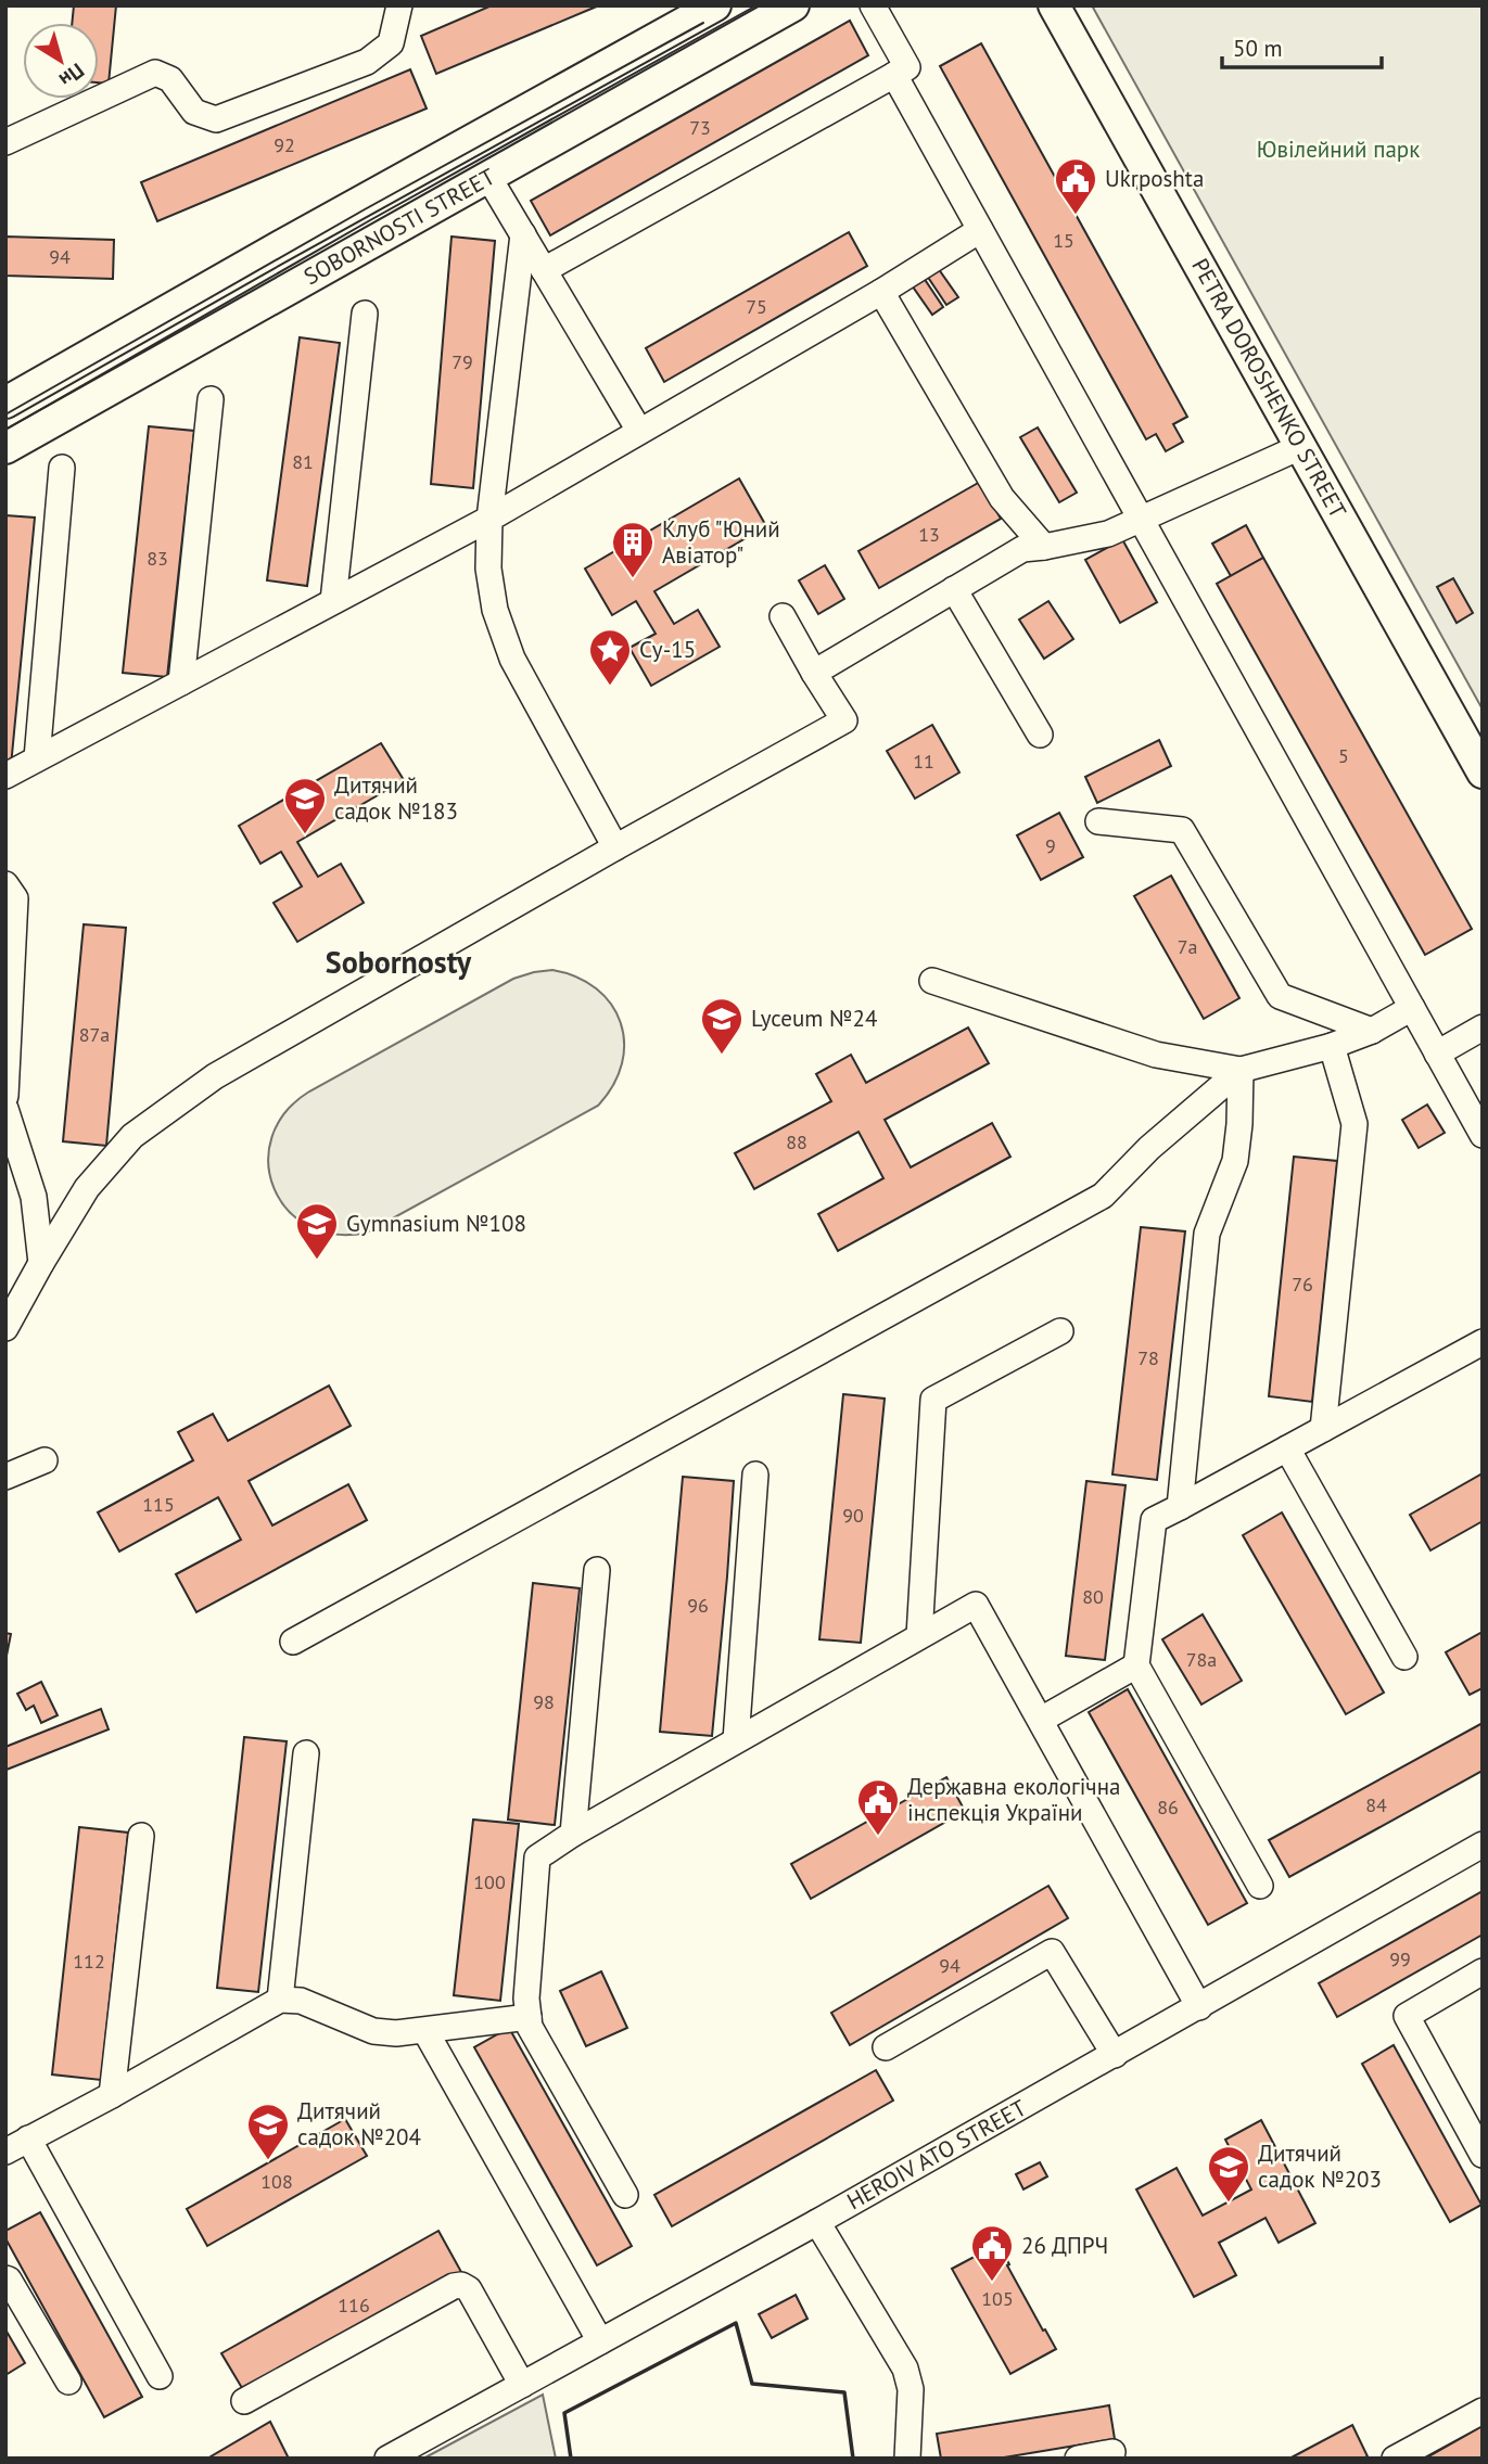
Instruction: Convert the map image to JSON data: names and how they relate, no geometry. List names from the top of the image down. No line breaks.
{"streets":{"main road":["SOBORNOSTI STREET","PETRA DOROSHENKO STREET"],"street":["HEROIV ATO STREET"]},"districts":["Sobornosty"],"parks":["Ювілейний парк"],"places":{"public building":["Ukrposhta","Державна екологічна інспекція України","26 ДПРЧ"],"building":["Клуб \"Юний Авіатор\""],"place":["Су-15"],"school or university":["Дитячий садок №183","Lyceum №24","Gymnasium №108","Дитячий садок №204","Дитячий садок №203"]},"house_numbers":["73","92","15","94","75","79","81","13","83","5","11","9","7а","87а","88","76","78","115","90","80","96","78а","98","84","86","100","99","112","94","108","105","116"],"scale_bar":"50 m","north":"bottom right"}
